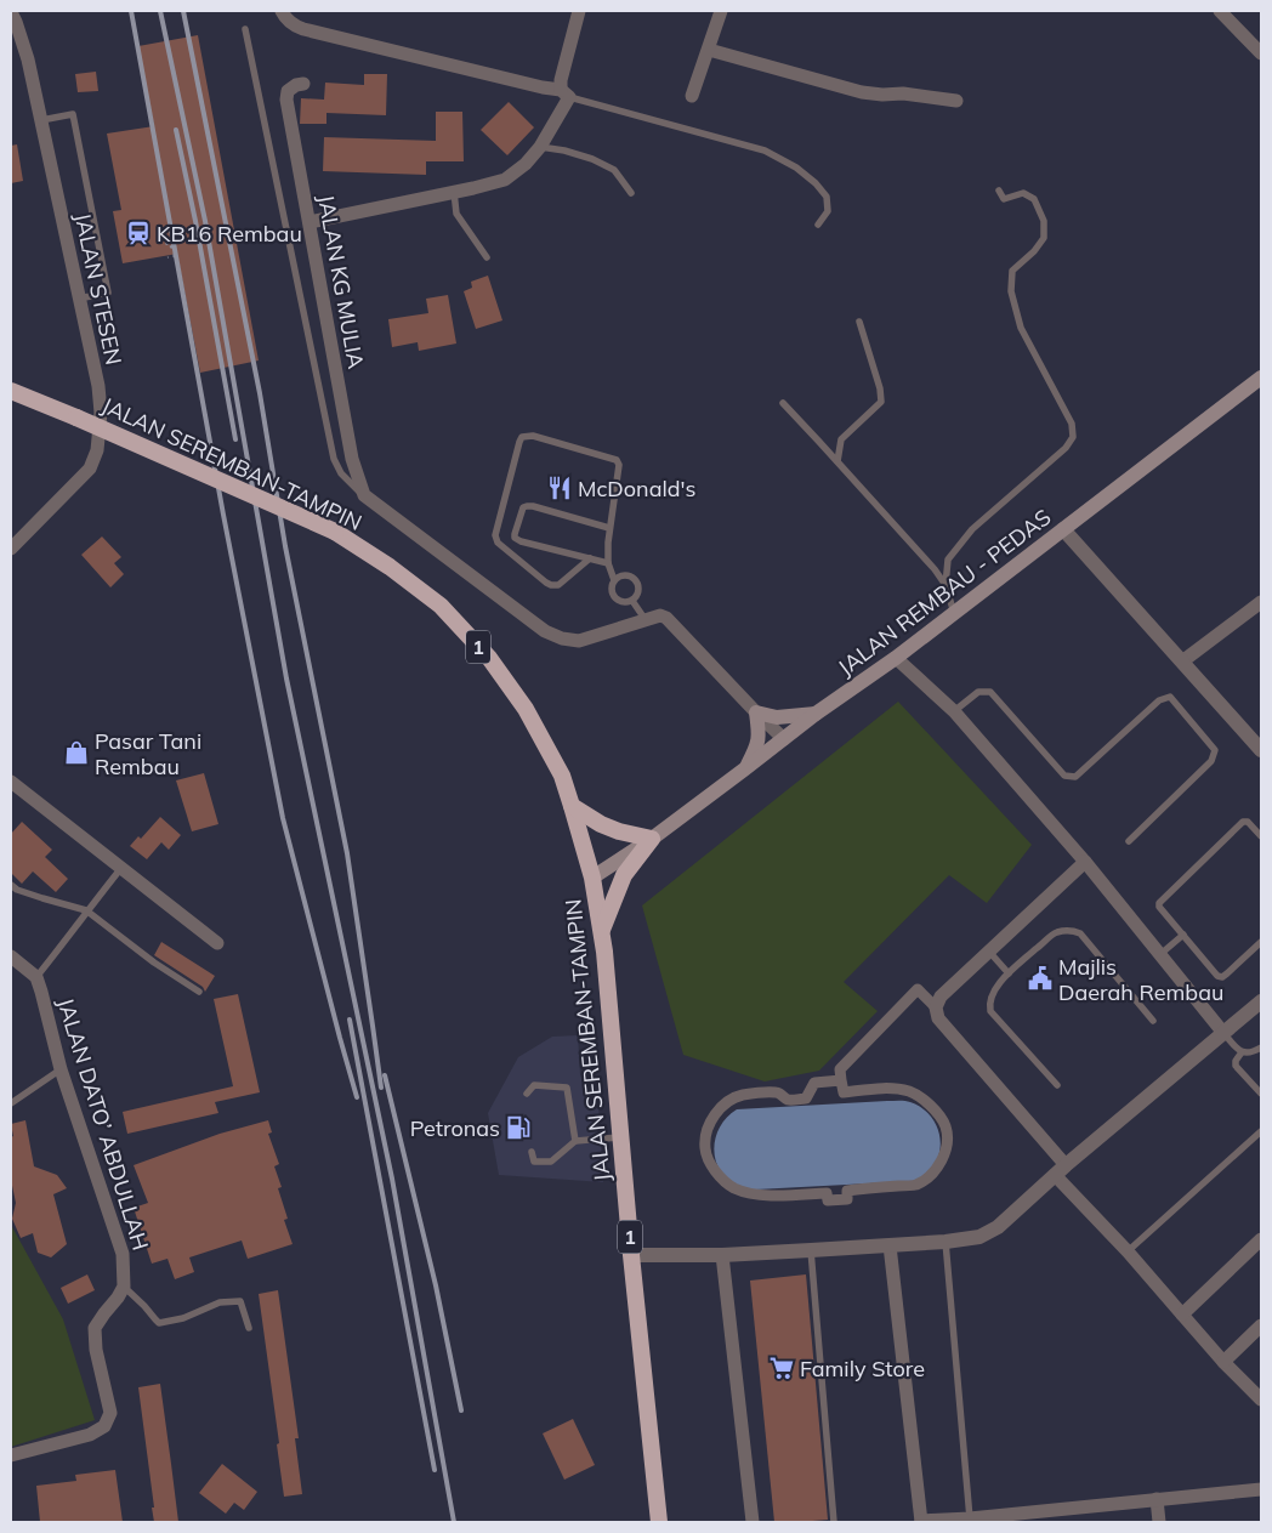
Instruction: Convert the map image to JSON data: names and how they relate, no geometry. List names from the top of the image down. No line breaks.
{"streets":{"highway":["JALAN SEREMBAN-TAMPIN","1"],"main road":["JALAN REMBAU - PEDAS"],"street":["JALAN KG MULIA","JALAN STESEN","JALAN DATO’ ABDULLAH"]},"crossings":[["JALAN SEREMBAN-TAMPIN","JALAN REMBAU - PEDAS"]],"places":{"station":["KB16 Rembau"],"restaurant":["McDonald's"],"shop":["Pasar Tani Rembau"],"public building":["Majlis Daerah Rembau"],"fuel station":["Petronas"],"supermarket":["Family Store"]}}
